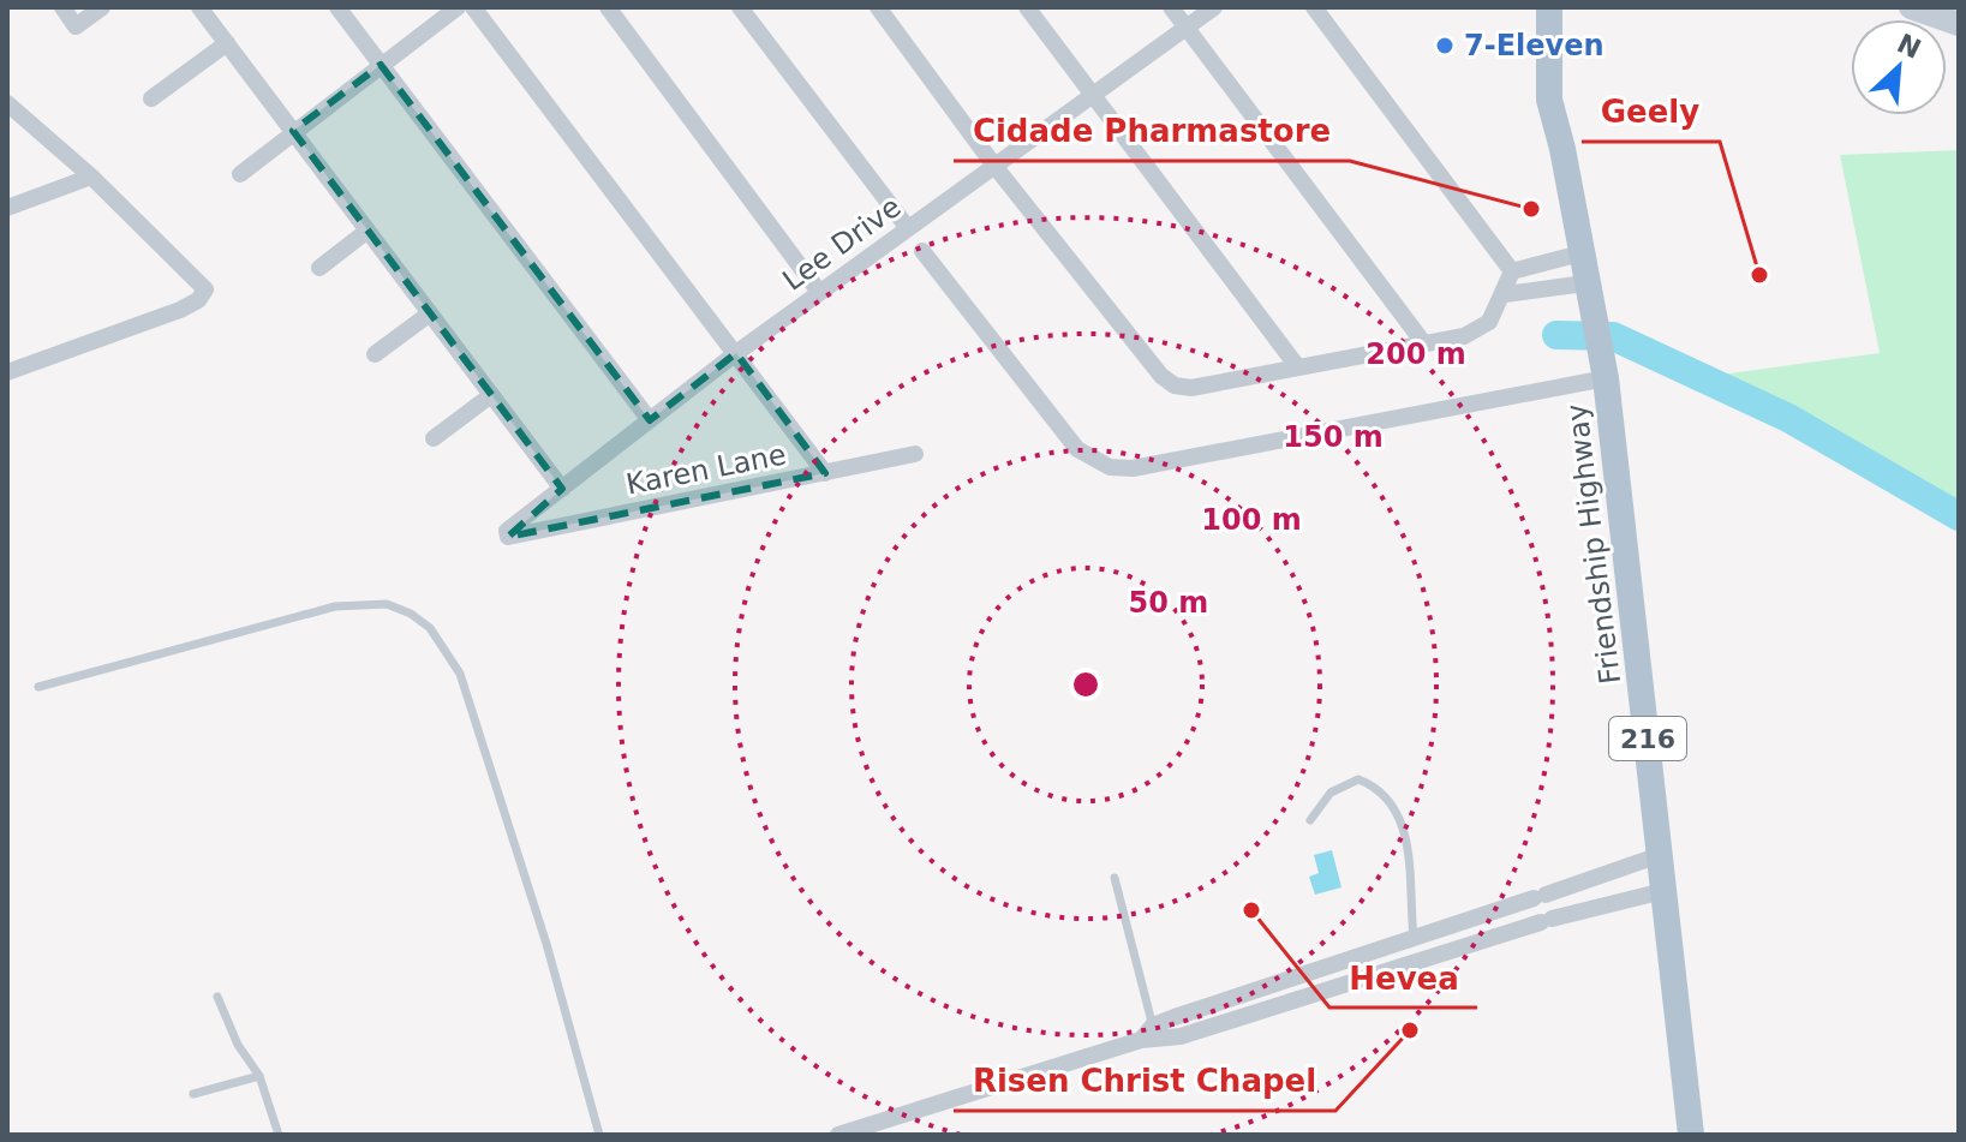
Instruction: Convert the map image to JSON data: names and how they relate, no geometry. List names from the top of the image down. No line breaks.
{"streets":{"main road":["Friendship Highway","216"],"street":["Lee Drive","Karen Lane"]},"crossings":[["Lee Drive","Karen Lane"]],"places":["7-Eleven","Cidade Pharmastore","Geely","Hevea","Risen Christ Chapel"],"north":"top right","rings":["200 m","150 m","100 m","50 m"]}
